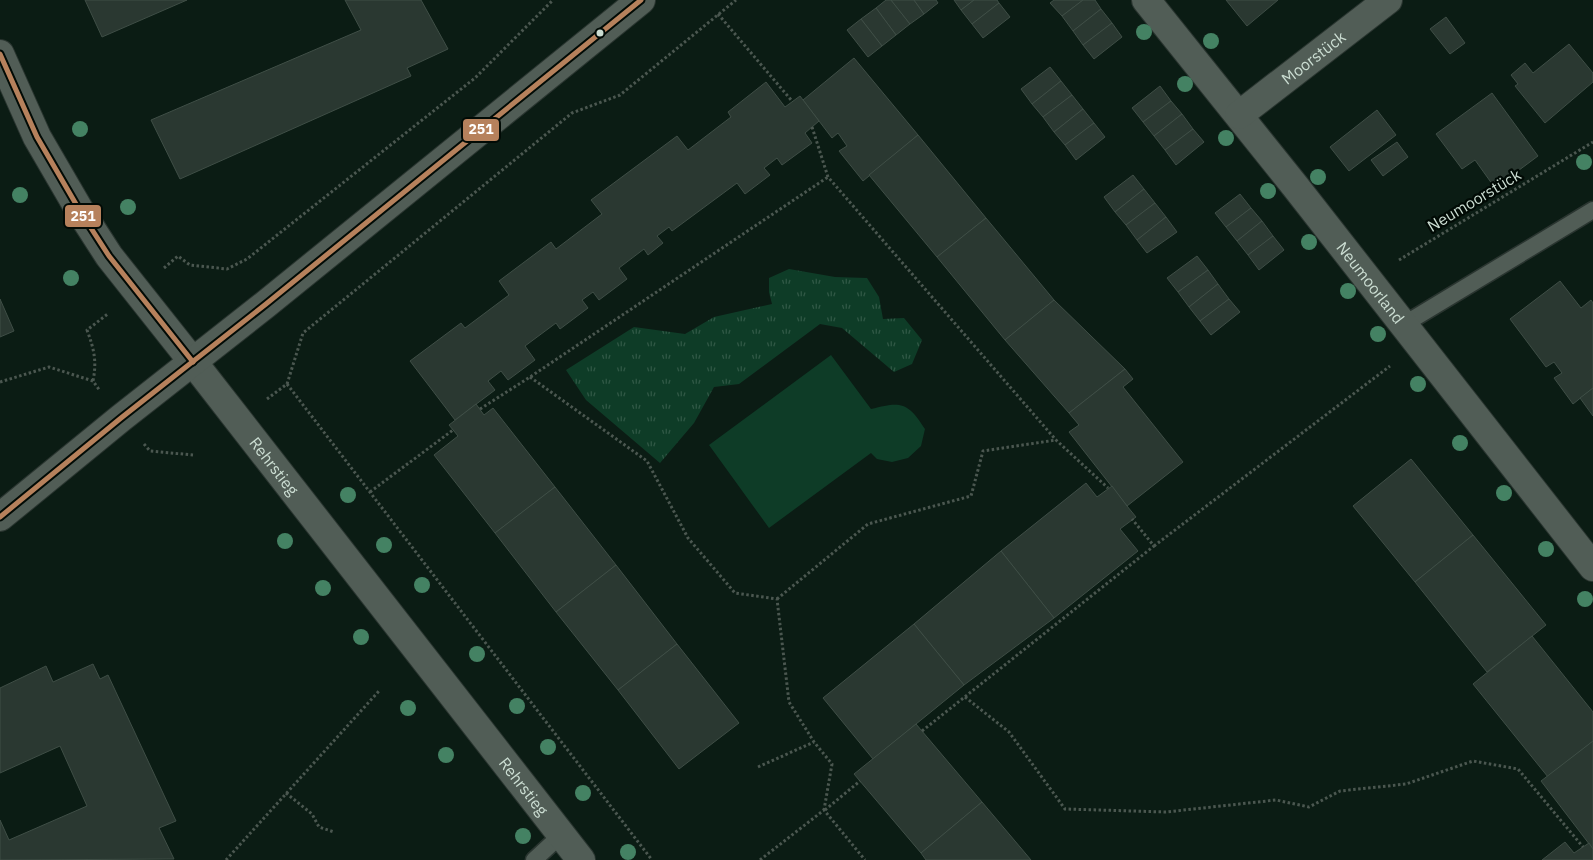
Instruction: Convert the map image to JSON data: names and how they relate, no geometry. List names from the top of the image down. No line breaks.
{"streets":{"street":["Moorstück","Neumoorland","Rehrstieg"],"path":["Neumoorstück"]},"crossings":[["Moorstück","Neumoorland"],["Neumoorstück","Neumoorland"]],"lines":["transit line 251"]}
